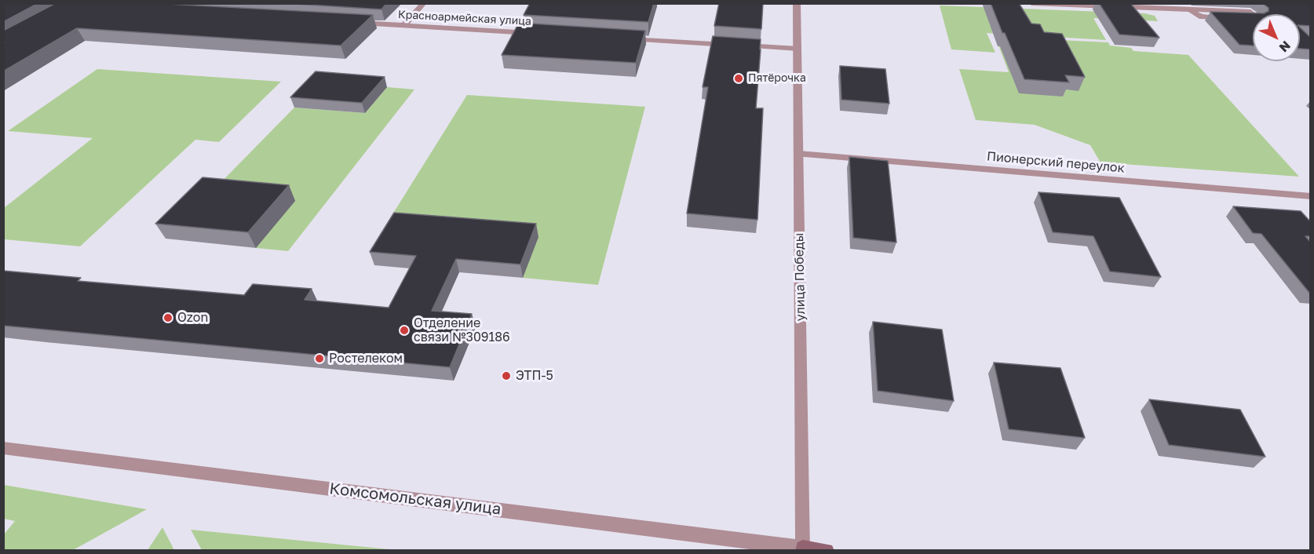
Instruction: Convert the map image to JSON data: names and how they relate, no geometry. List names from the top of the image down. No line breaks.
{"streets":{"main road":["Комсомольская улица"],"street":["Красноармейская улица","Пионерский переулок","улица Победы"]},"crossings":[["Пионерский переулок","улица Победы"],["улица Победы","Комсомольская улица"]],"places":["Пятёрочка","Ozon","Отделение связи №309186","Ростелеком","ЭТП-5"],"north":"bottom right"}
